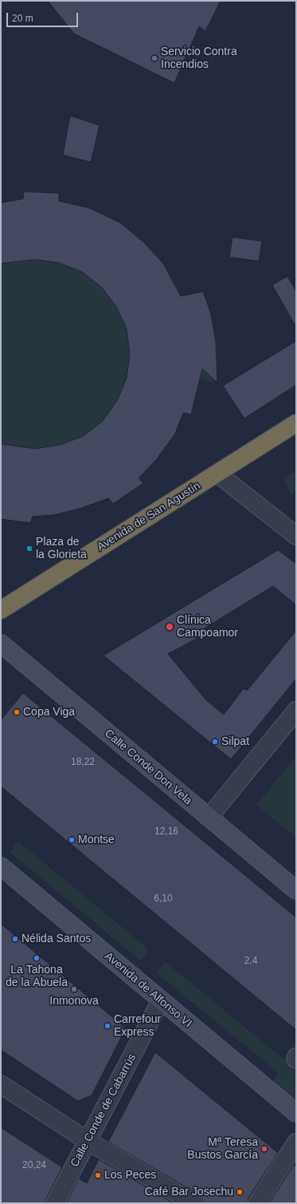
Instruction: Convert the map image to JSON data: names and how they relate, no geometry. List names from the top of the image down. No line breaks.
{"streets":{"highway":["Avenida de San Agustín"],"main road":["Calle Conde Don Vela","Avenida de Alfonso VI"],"street":["Calle Conde de Cabarrús"]},"crossings":[["Avenida de Alfonso VI","Calle Conde de Cabarrús"]],"places":["Servicio Contra Incendios","Plaza de la Glorieta","Clínica Campoamor","Copa Viga","Silpat","Montse","Nélida Santos","La Tahona de la Abuela","Inmonova","Carrefour Express","Mª Teresa Bustos García","Los Peces","Café Bar Josechu"],"house_numbers":["18,22","12,16","6,10","2,4","20,24"],"scale_bar":"20 m"}
